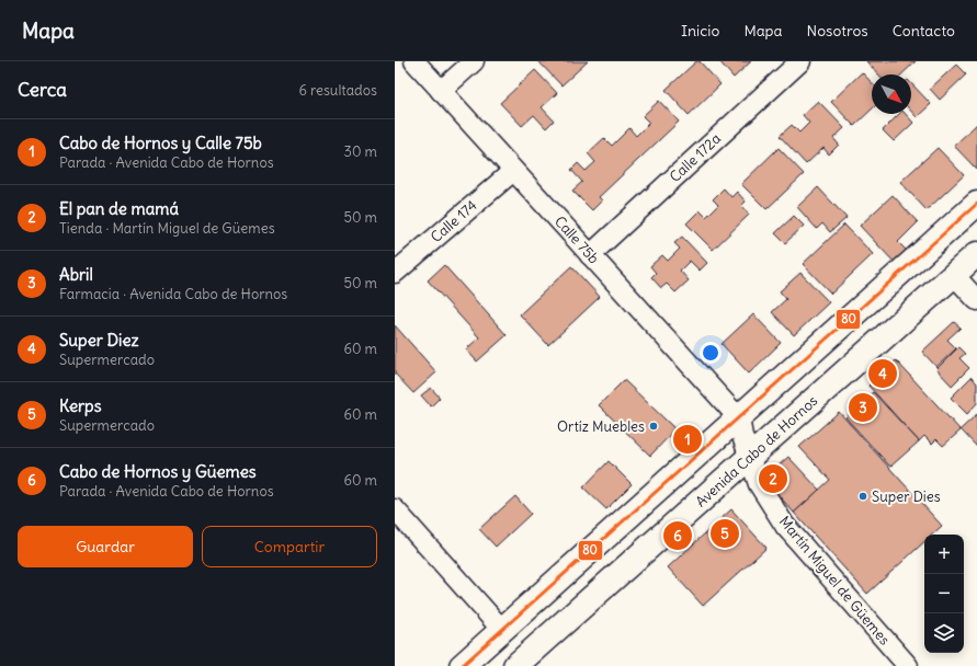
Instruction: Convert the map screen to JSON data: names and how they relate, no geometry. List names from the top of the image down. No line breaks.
{"streets":{"main road":["Avenida Cabo de Hornos"],"street":["Calle 172a","Calle 174","Calle 75b","Martín Miguel de Güemes"]},"crossings":[["Calle 172a","Calle 75b"],["Calle 174","Calle 75b"],["Calle 75b","Martín Miguel de Güemes"],["Avenida Cabo de Hornos","Martín Miguel de Güemes"]],"places":["Ortíz Muebles","Super Dies"],"lines":["transit line 80"],"north":"bottom right","page":{"header":"Mapa","nav":["Inicio","Mapa","Nosotros","Contacto"],"heading":["Cerca","6 resultados"],"list":[{"mark":"1","name":"Cabo de Hornos y Calle 75b","note":"Parada · Avenida Cabo de Hornos","value":"30 m"},{"mark":"2","name":"El pan de mamá","note":"Tienda · Martín Miguel de Güemes","value":"50 m"},{"mark":"3","name":"Abril","note":"Farmacia · Avenida Cabo de Hornos","value":"50 m"},{"mark":"4","name":"Super Diez","note":"Supermercado","value":"60 m"},{"mark":"5","name":"Kerps","note":"Supermercado","value":"60 m"},{"mark":"6","name":"Cabo de Hornos y Güemes","note":"Parada · Avenida Cabo de Hornos","value":"60 m"}],"pins":["4","3","1","2","5","6"],"buttons":["Guardar","Compartir"],"map_buttons":["+","−"]}}
